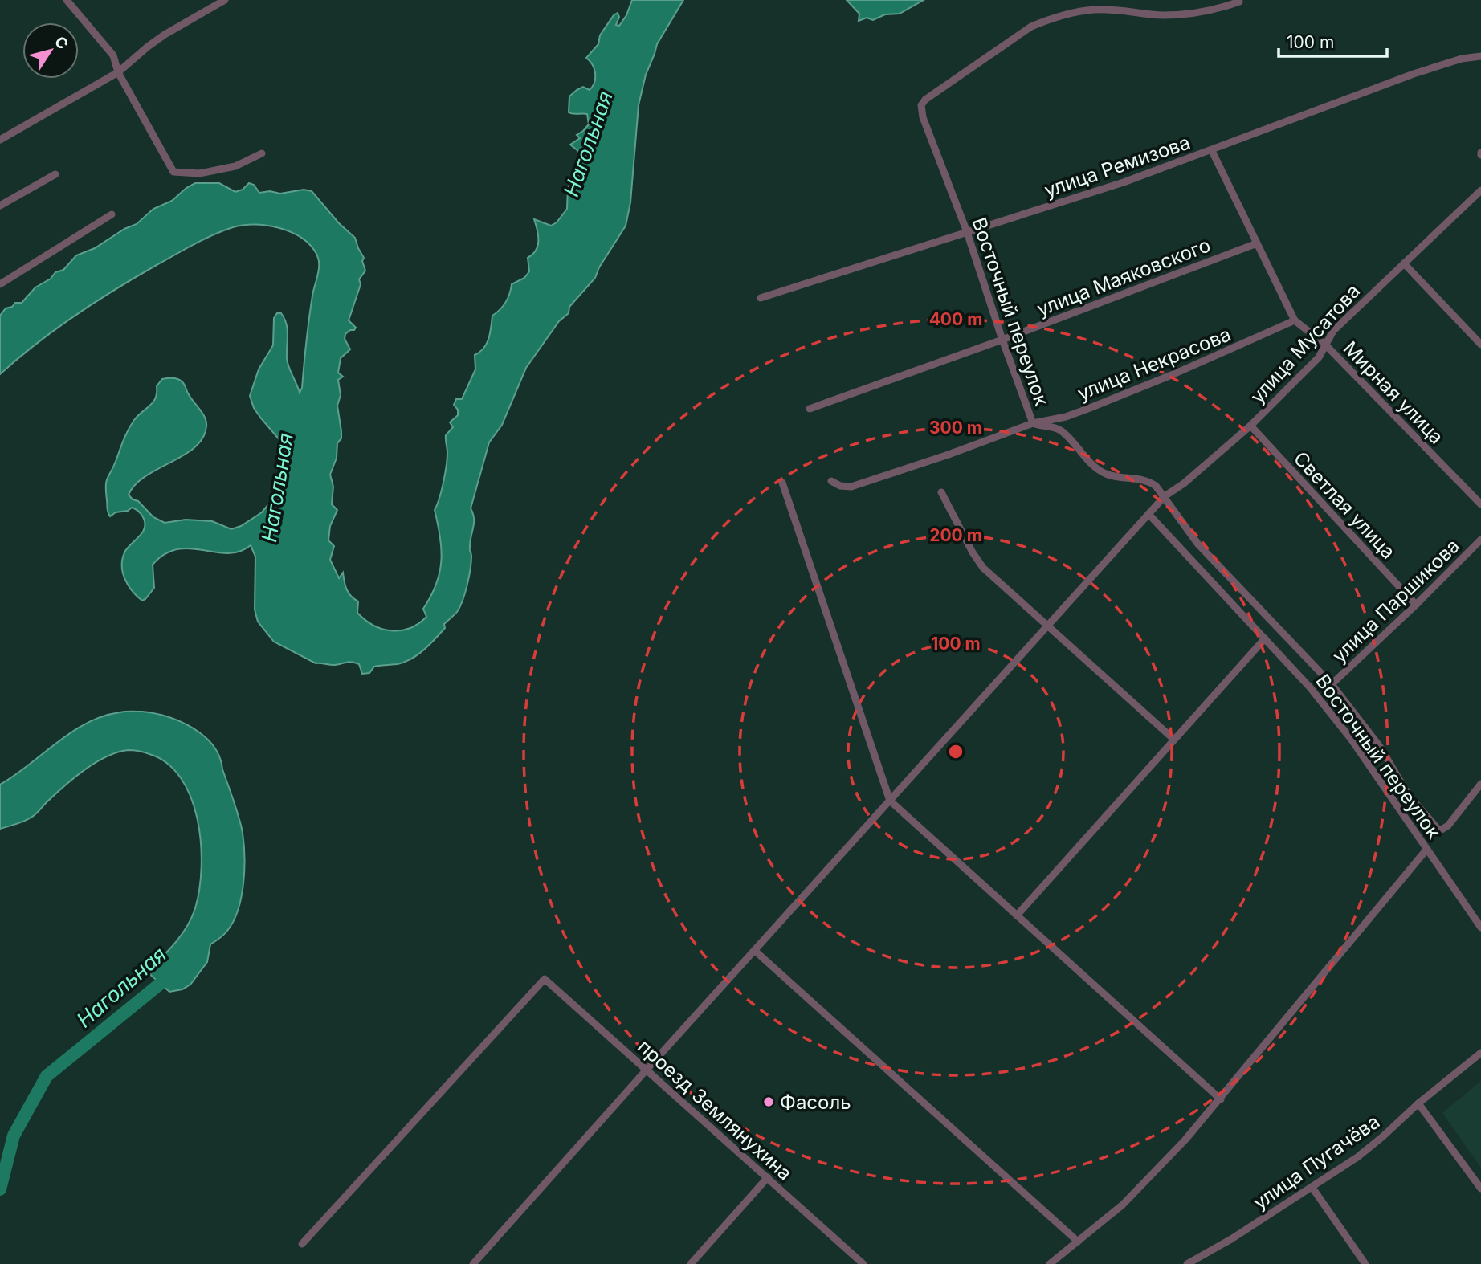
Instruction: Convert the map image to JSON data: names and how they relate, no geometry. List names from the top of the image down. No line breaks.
{"streets":{"street":["улица Ремизова","улица Маяковского","Восточный переулок","улица Мусатова","улица Некрасова","Мирная улица","Светлая улица","улица Паршикова","проезд Землянухина","улица Пугачёва"]},"crossings":[["улица Ремизова","Восточный переулок"],["улица Ремизова","Мирная улица"],["улица Маяковского","Восточный переулок"],["улица Маяковского","Мирная улица"],["Восточный переулок","улица Мусатова"],["Восточный переулок","улица Некрасова"],["Восточный переулок","улица Паршикова"],["улица Мусатова","Мирная улица"],["улица Мусатова","Светлая улица"],["улица Мусатова","проезд Землянухина"],["улица Некрасова","Мирная улица"],["Светлая улица","улица Паршикова"]],"water":["Нагольная"],"places":["Фасоль"],"scale_bar":"100 m","north":"top right","rings":["400 m","300 m","200 m","100 m"]}
